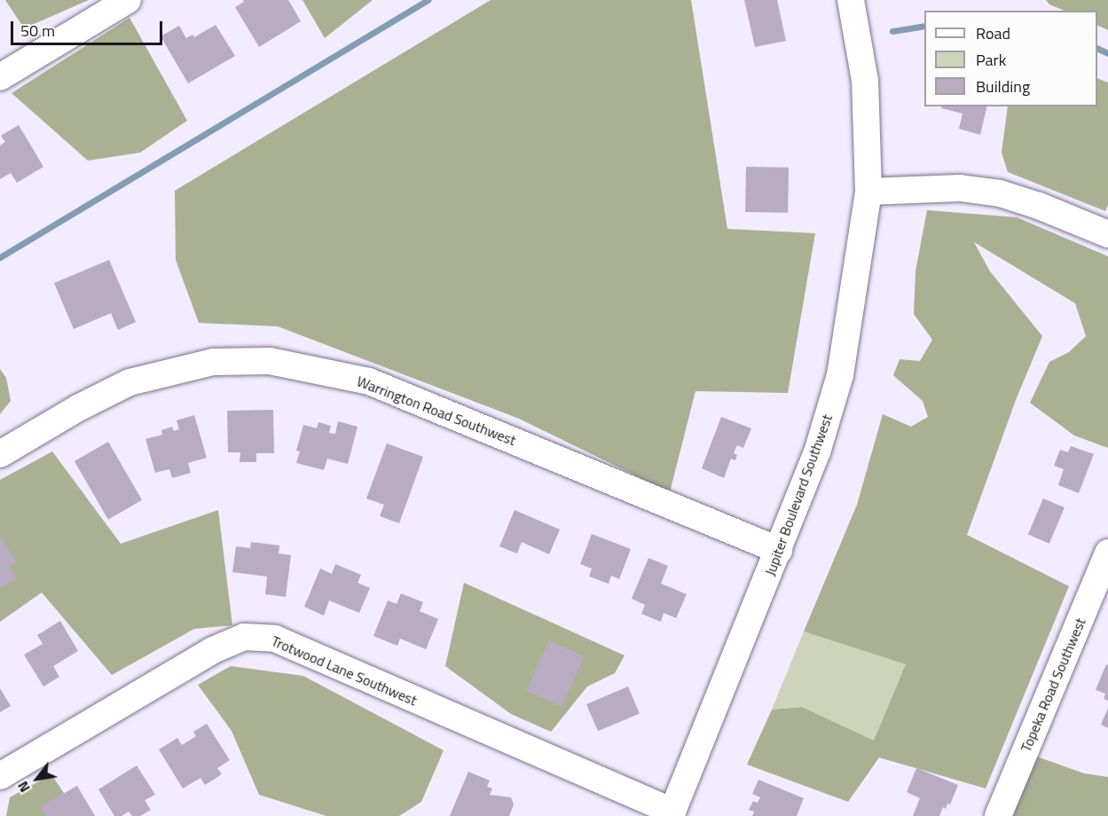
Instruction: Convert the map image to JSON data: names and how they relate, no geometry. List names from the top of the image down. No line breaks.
{"streets":{"street":["Warrington Road Southwest","Jupiter Boulevard Southwest","Trotwood Lane Southwest","Topeka Road Southwest"]},"crossings":[["Warrington Road Southwest","Jupiter Boulevard Southwest"],["Jupiter Boulevard Southwest","Trotwood Lane Southwest"]],"legend":["Road","Park","Building"],"scale_bar":"50 m","north":"bottom left"}
